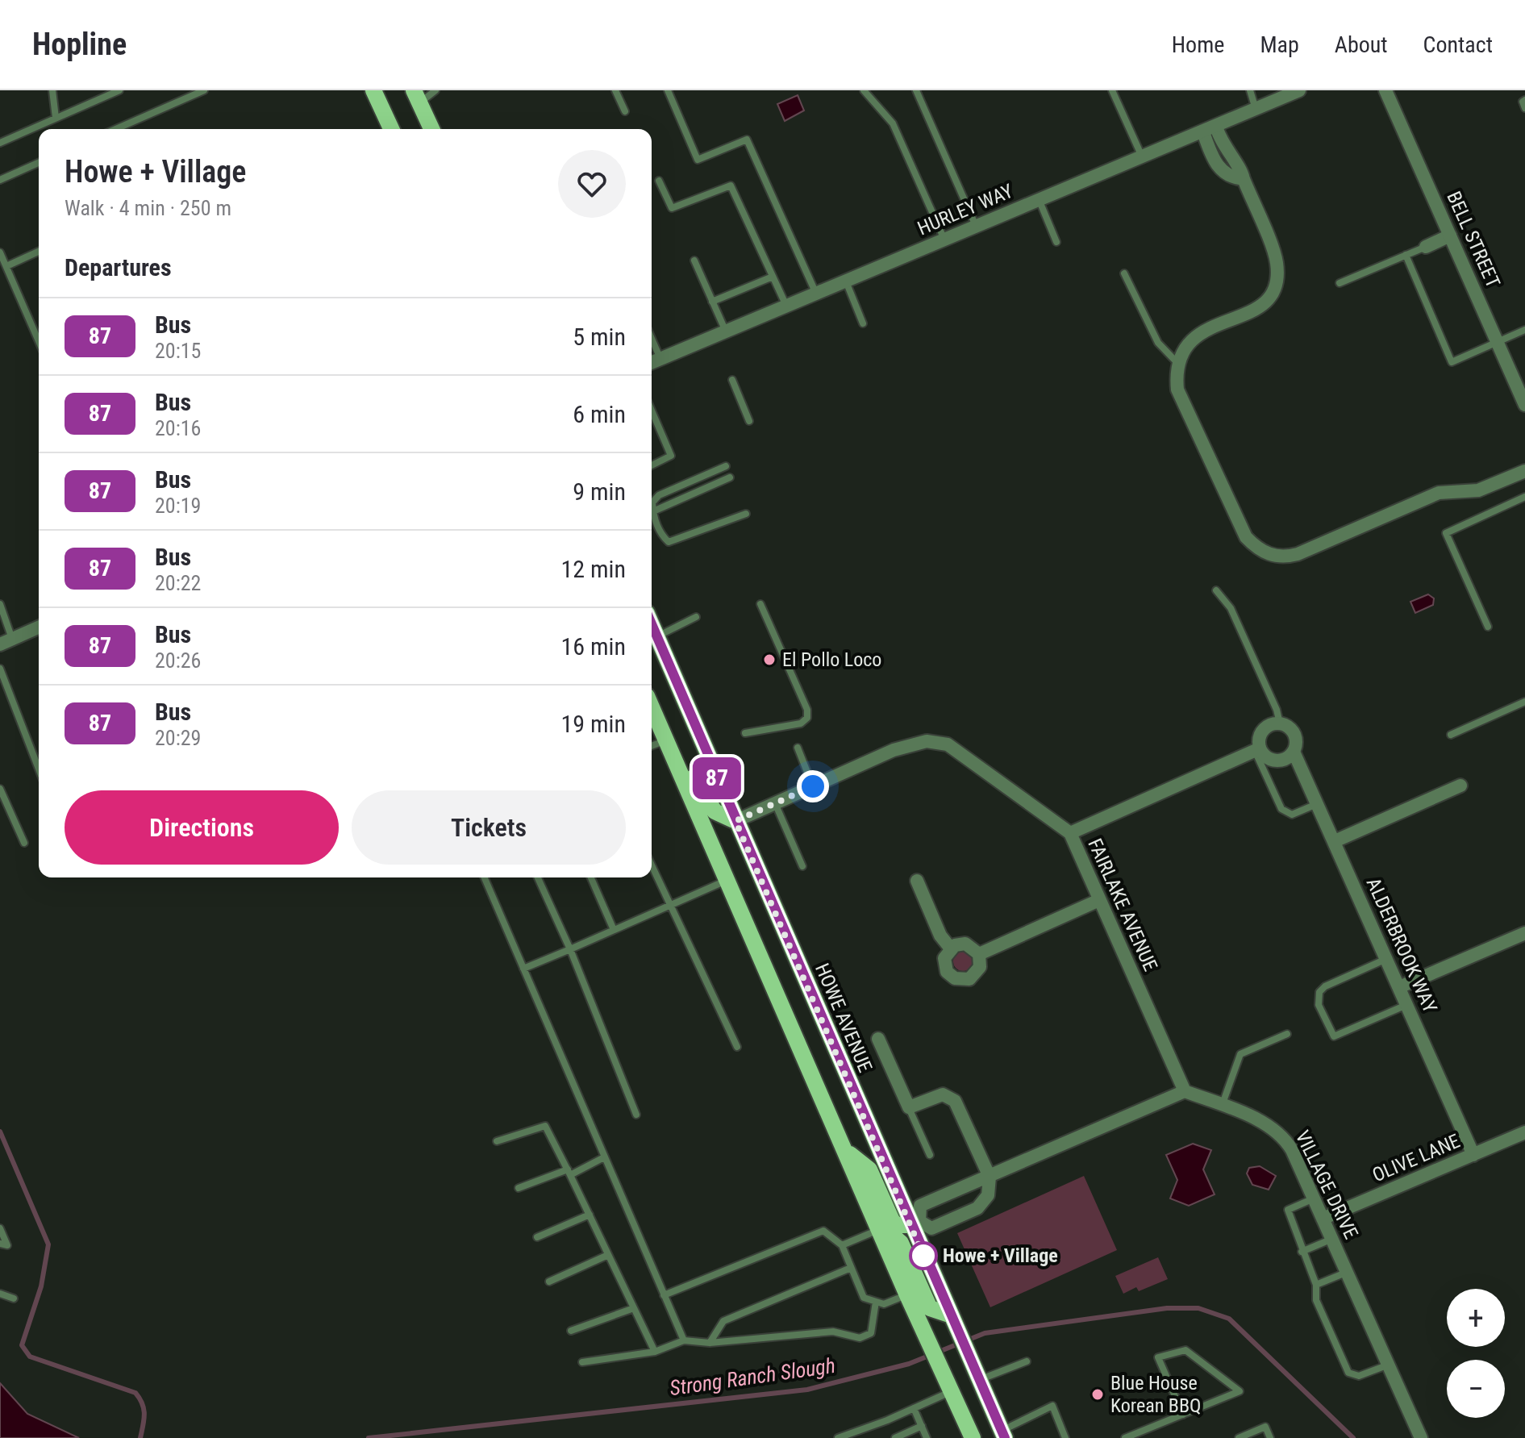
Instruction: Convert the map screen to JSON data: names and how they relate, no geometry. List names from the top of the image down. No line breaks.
{"streets":{"main road":["HOWE AVENUE"],"street":["HURLEY WAY","BELL STREET","FAIRLAKE AVENUE","ALDERBROOK WAY","OLIVE LANE","VILLAGE DRIVE"]},"crossings":[["FAIRLAKE AVENUE","HOWE AVENUE"],["FAIRLAKE AVENUE","VILLAGE DRIVE"],["ALDERBROOK WAY","OLIVE LANE"],["OLIVE LANE","VILLAGE DRIVE"]],"water":["Strong Ranch Slough"],"places":["El Pollo Loco","Howe + Village","Blue House Korean BBQ"],"lines":["bus line 87"],"page":{"header":"Hopline","nav":["Home","Map","About","Contact"],"on_map":"87","heading":[["Howe + Village","Walk · 4 min · 250 m"],"Departures"],"list":[{"mark":"87","name":"Bus","note":"20:15","value":"5 min"},{"mark":"87","name":"Bus","note":"20:16","value":"6 min"},{"mark":"87","name":"Bus","note":"20:19","value":"9 min"},{"mark":"87","name":"Bus","note":"20:22","value":"12 min"},{"mark":"87","name":"Bus","note":"20:26","value":"16 min"},{"mark":"87","name":"Bus","note":"20:29","value":"19 min"}],"buttons":["Directions","Tickets"],"map_buttons":["+","−"]}}
